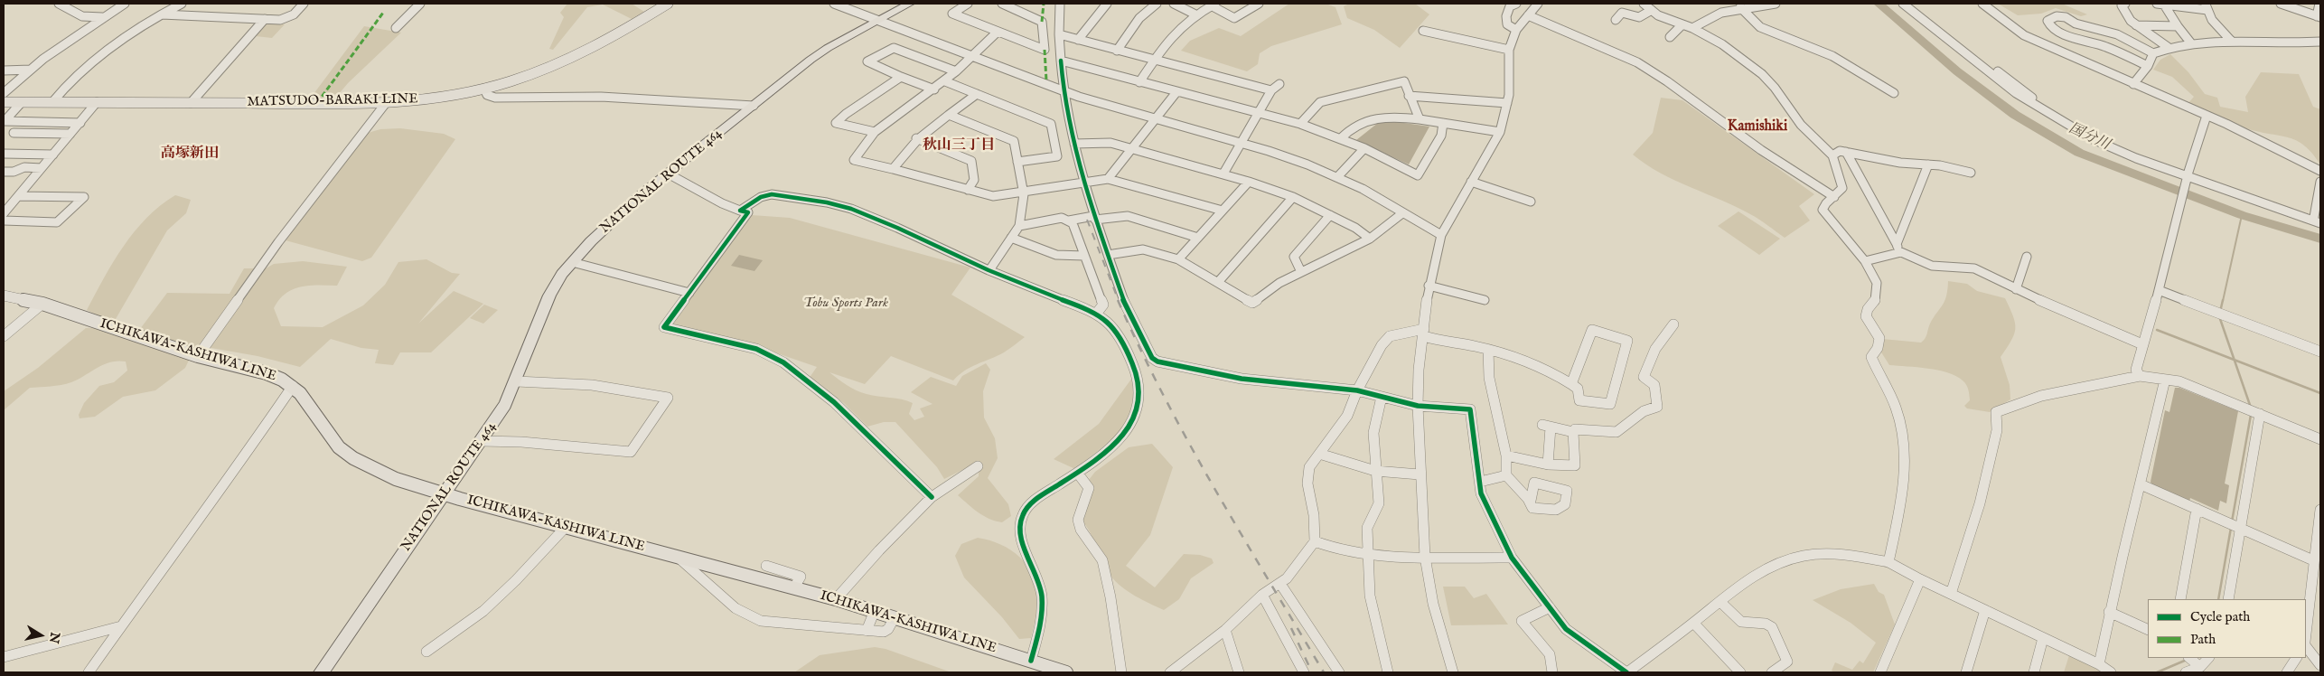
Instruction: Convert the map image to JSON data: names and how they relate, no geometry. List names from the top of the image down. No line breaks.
{"streets":{"highway":["NATIONAL ROUTE 464"],"main road":["MATSUDO-BARAKI LINE","ICHIKAWA-KASHIWA LINE"]},"crossings":[["NATIONAL ROUTE 464","ICHIKAWA-KASHIWA LINE"]],"districts":["Kamishiki","秋山三丁目","高塚新田"],"water":["国分川"],"parks":["Tobu Sports Park"],"legend":["Cycle path","Path"],"north":"right"}
